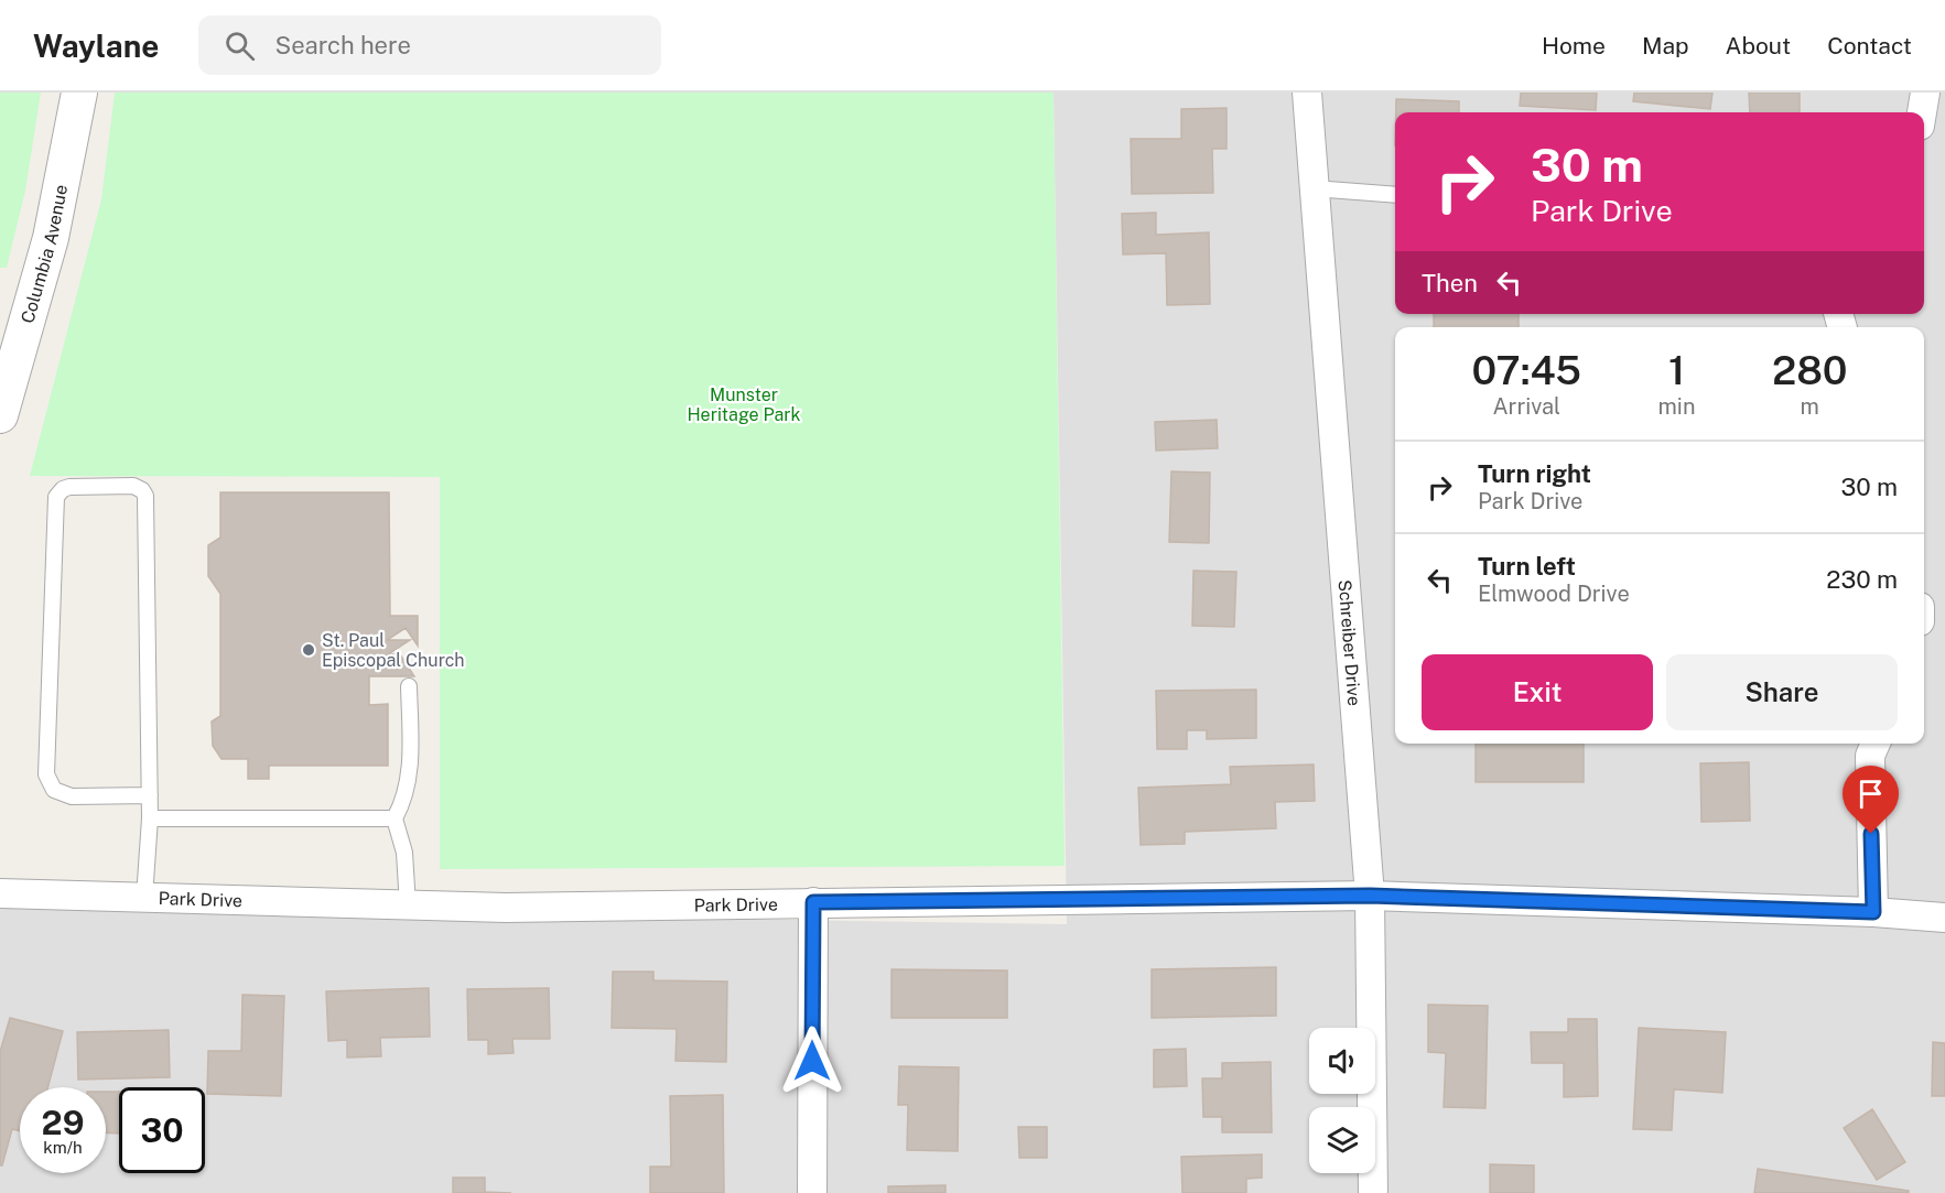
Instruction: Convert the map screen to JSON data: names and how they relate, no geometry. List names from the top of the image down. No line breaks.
{"streets":{"street":["Columbia Avenue","Schreiber Drive","Park Drive"]},"crossings":[["Schreiber Drive","Park Drive"]],"parks":["Munster Heritage Park"],"places":["St. Paul Episcopal Church"],"page":{"header":"Waylane","search":"Search here","nav":["Home","Map","About","Contact"],"turn":["30 m","Park Drive"],"then":"Then","eta":["07:45","Arrival","1","min","280","m"],"list":[{"name":"Turn right","note":"Park Drive","value":"30 m"},{"name":"Turn left","note":"Elmwood Drive","value":"230 m"}],"buttons":["Exit","Share"],"speed":"29 km/h","limit":"30"}}
